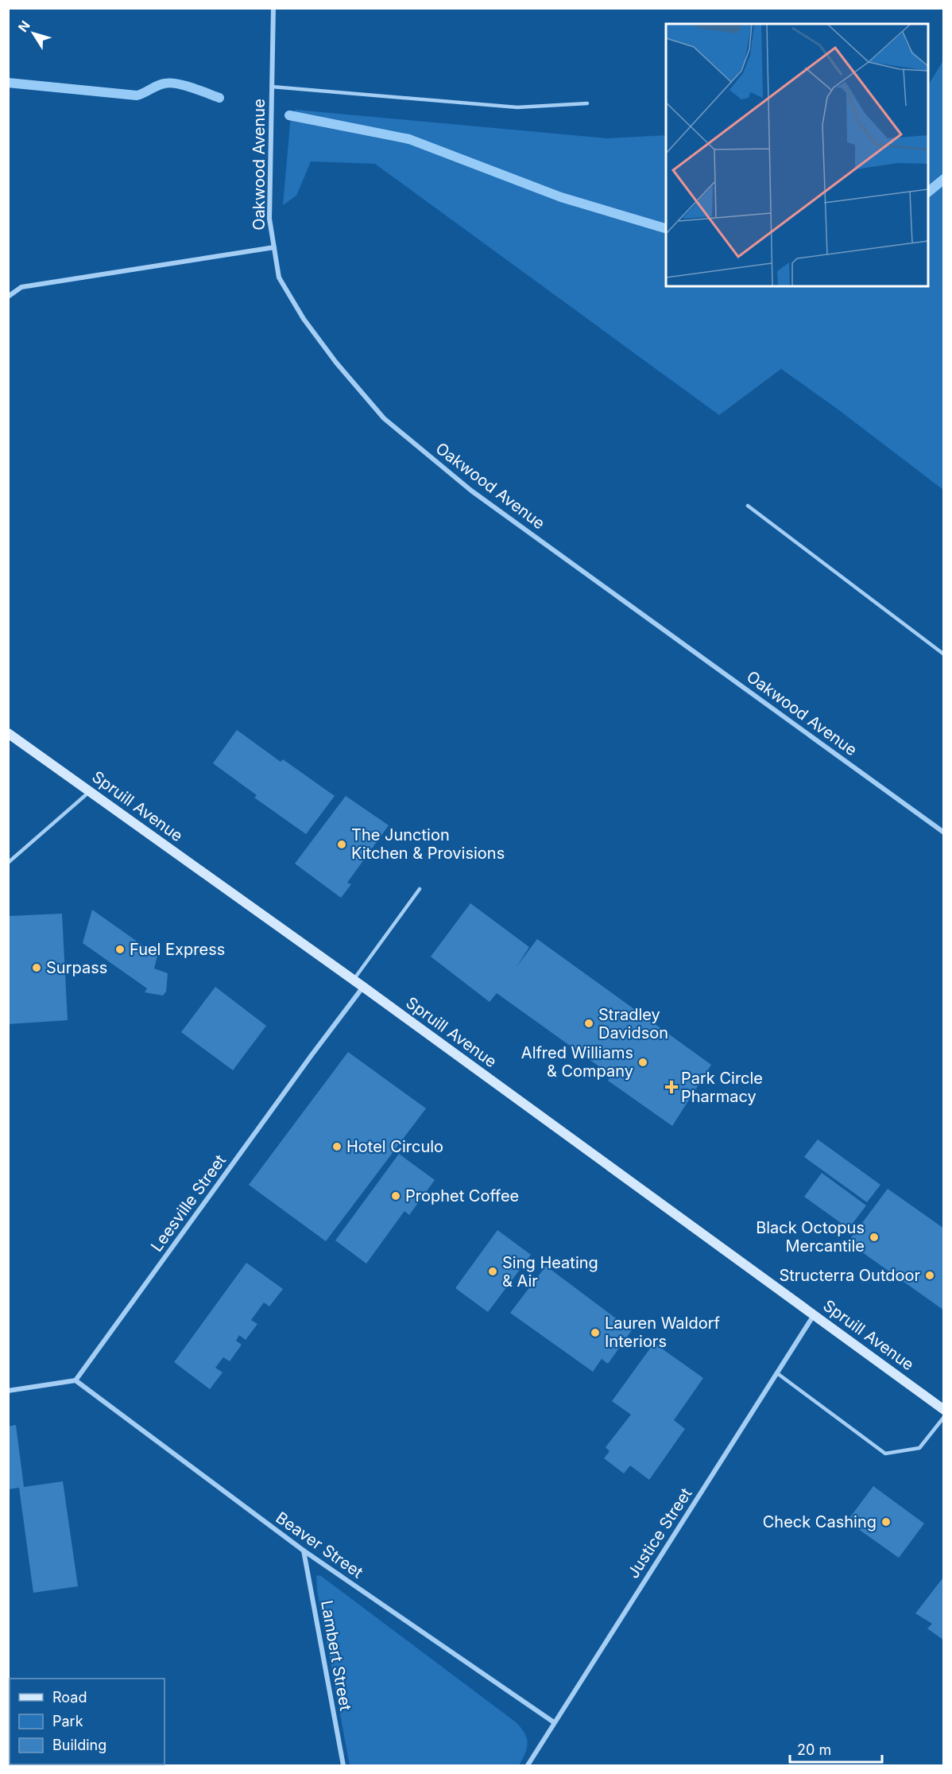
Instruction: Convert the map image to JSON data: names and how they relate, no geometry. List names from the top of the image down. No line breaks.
{"streets":{"street":["Oakwood Avenue","Spruill Avenue","Leesville Street","Justice Street","Beaver Street","Lambert Street"]},"crossings":[["Spruill Avenue","Leesville Street"],["Spruill Avenue","Justice Street"],["Leesville Street","Beaver Street"],["Justice Street","Beaver Street"],["Beaver Street","Lambert Street"]],"places":{"other":["The Junction Kitchen & Provisions","Fuel Express","Surpass","Stradley Davidson","Alfred Williams & Company","Hotel Circulo","Prophet Coffee","Black Octopus Mercantile","Sing Heating & Air","Structerra Outdoor","Lauren Waldorf Interiors","Check Cashing"],"health":["Park Circle Pharmacy"]},"legend":["Road","Park","Building"],"scale_bar":"20 m","north":"top left"}
